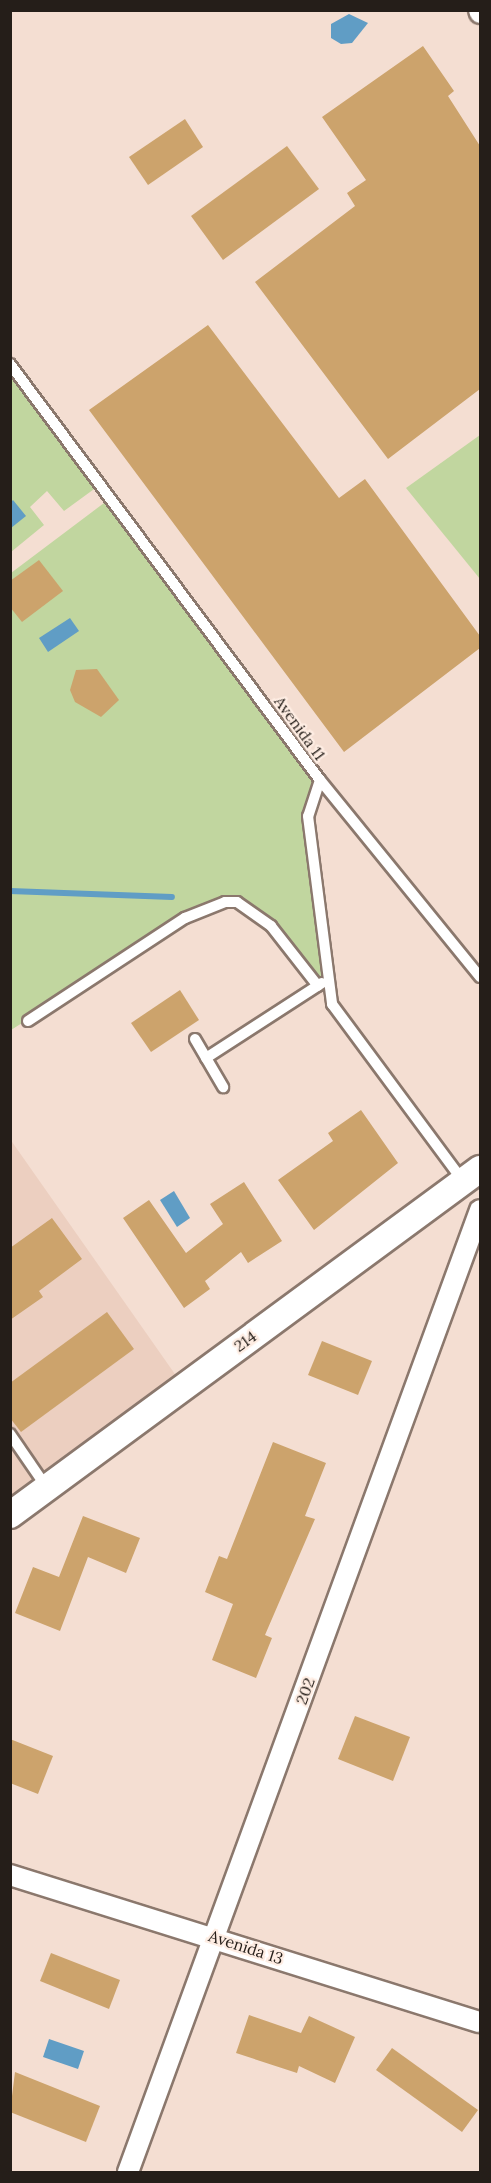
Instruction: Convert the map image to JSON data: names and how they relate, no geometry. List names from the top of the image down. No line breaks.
{"streets":{"street":["214","202","Avenida 13"],"lane":["Avenida 11"]},"crossings":[["Avenida 11","214"],["202","Avenida 13"]]}
